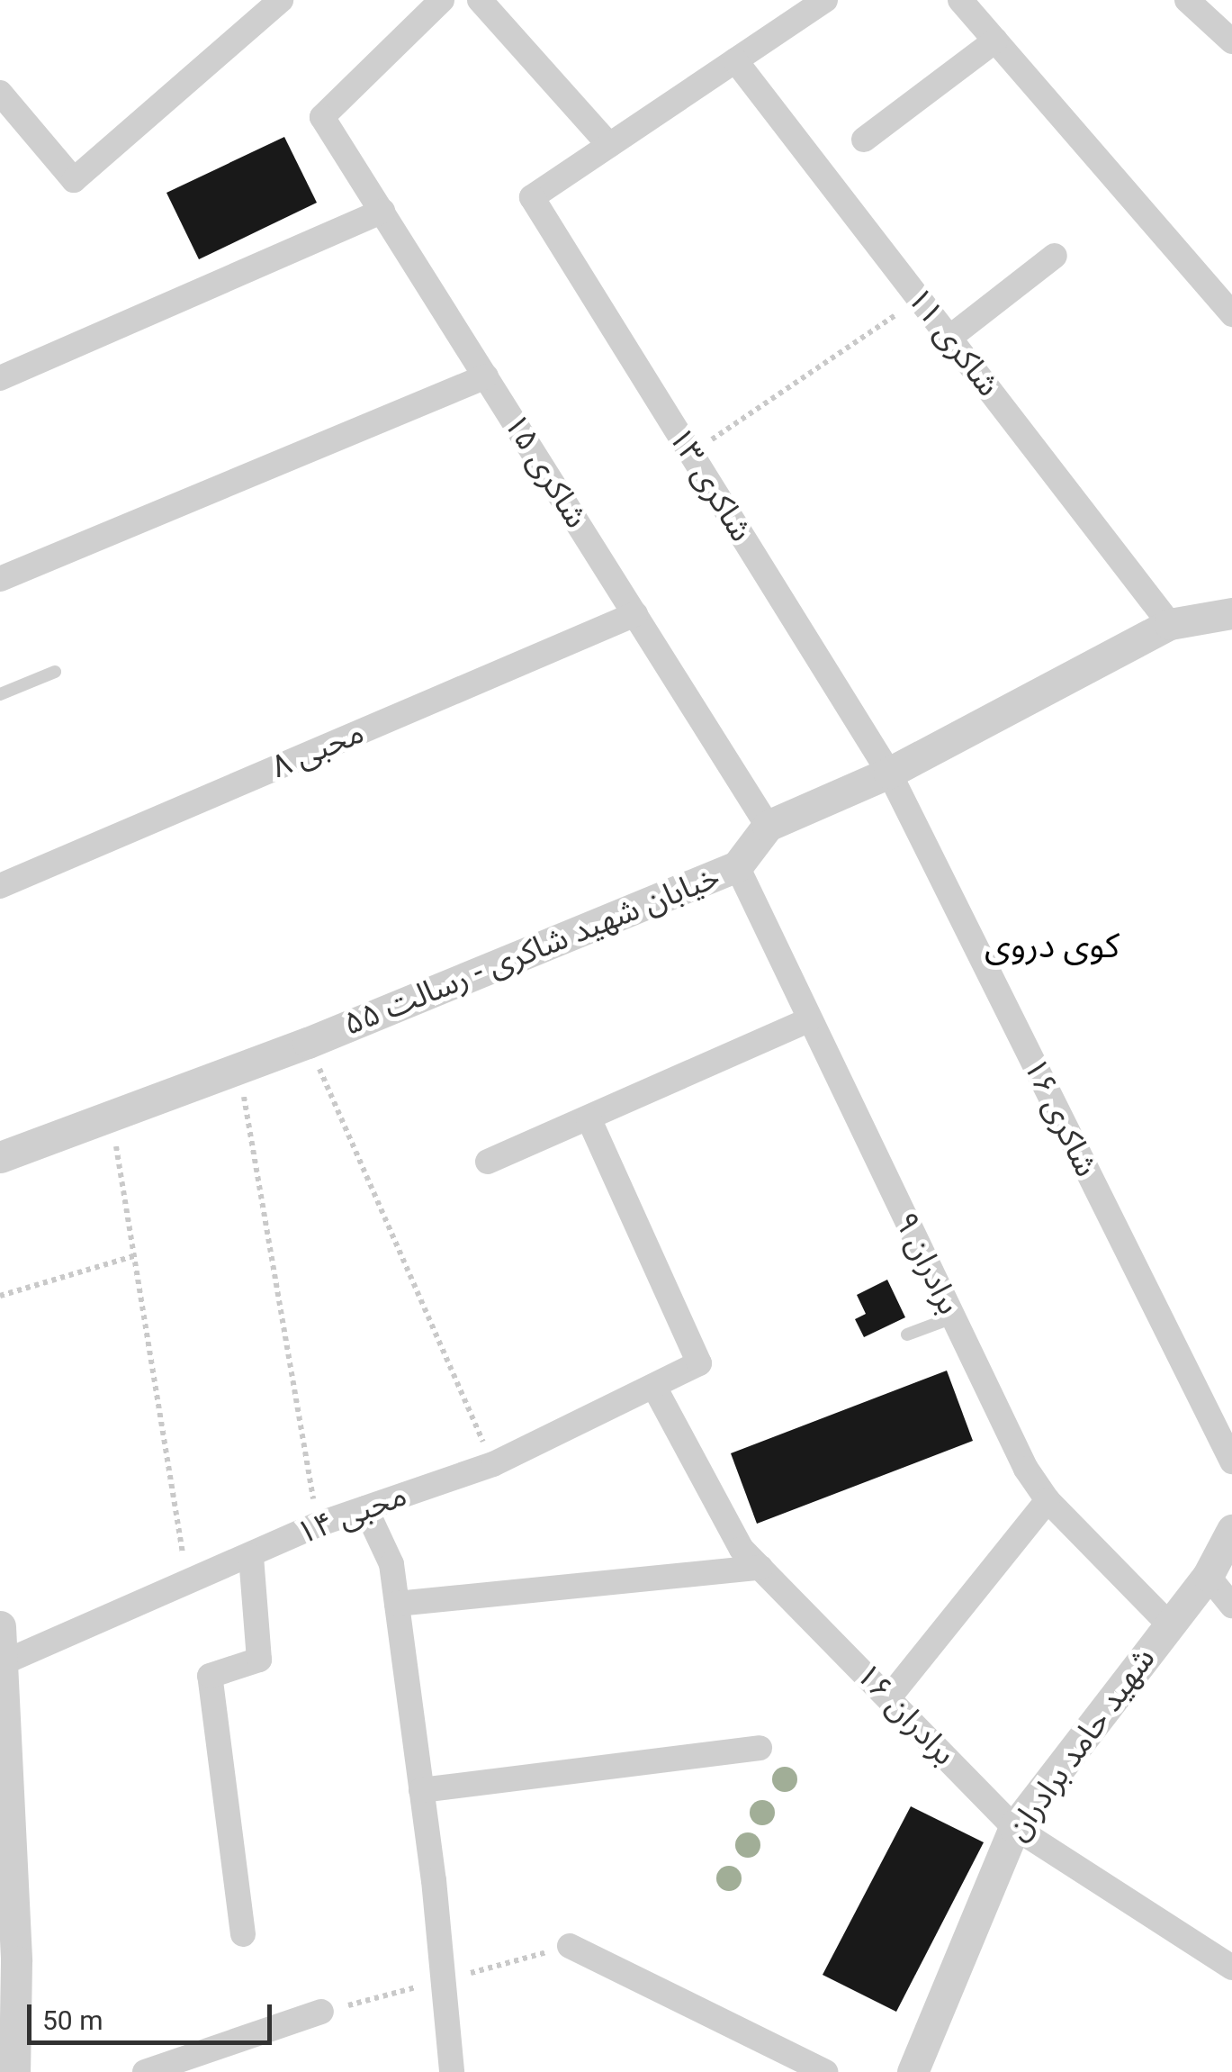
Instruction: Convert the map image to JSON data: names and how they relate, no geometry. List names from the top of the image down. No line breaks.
{"streets":{"street":["شاکری ۱۱","شاکری ۱۵","شاکری ۱۳","محبی ۸","خیابان شهید شاکری - رسالت ۵۵","شاکری ۱۶","برادران ۹","محبی ۱۴","برادران ۱۶","شهید حامد برادران"]},"crossings":[["شاکری ۱۵","محبی ۸"],["شاکری ۱۵","خیابان شهید شاکری - رسالت ۵۵"],["شاکری ۱۳","شاکری ۱۶"],["خیابان شهید شاکری - رسالت ۵۵","برادران ۹"],["برادران ۹","شهید حامد برادران"],["محبی ۱۴","برادران ۱۶"],["برادران ۱۶","شهید حامد برادران"]],"districts":["کوی دروی"],"scale_bar":"50 m"}
